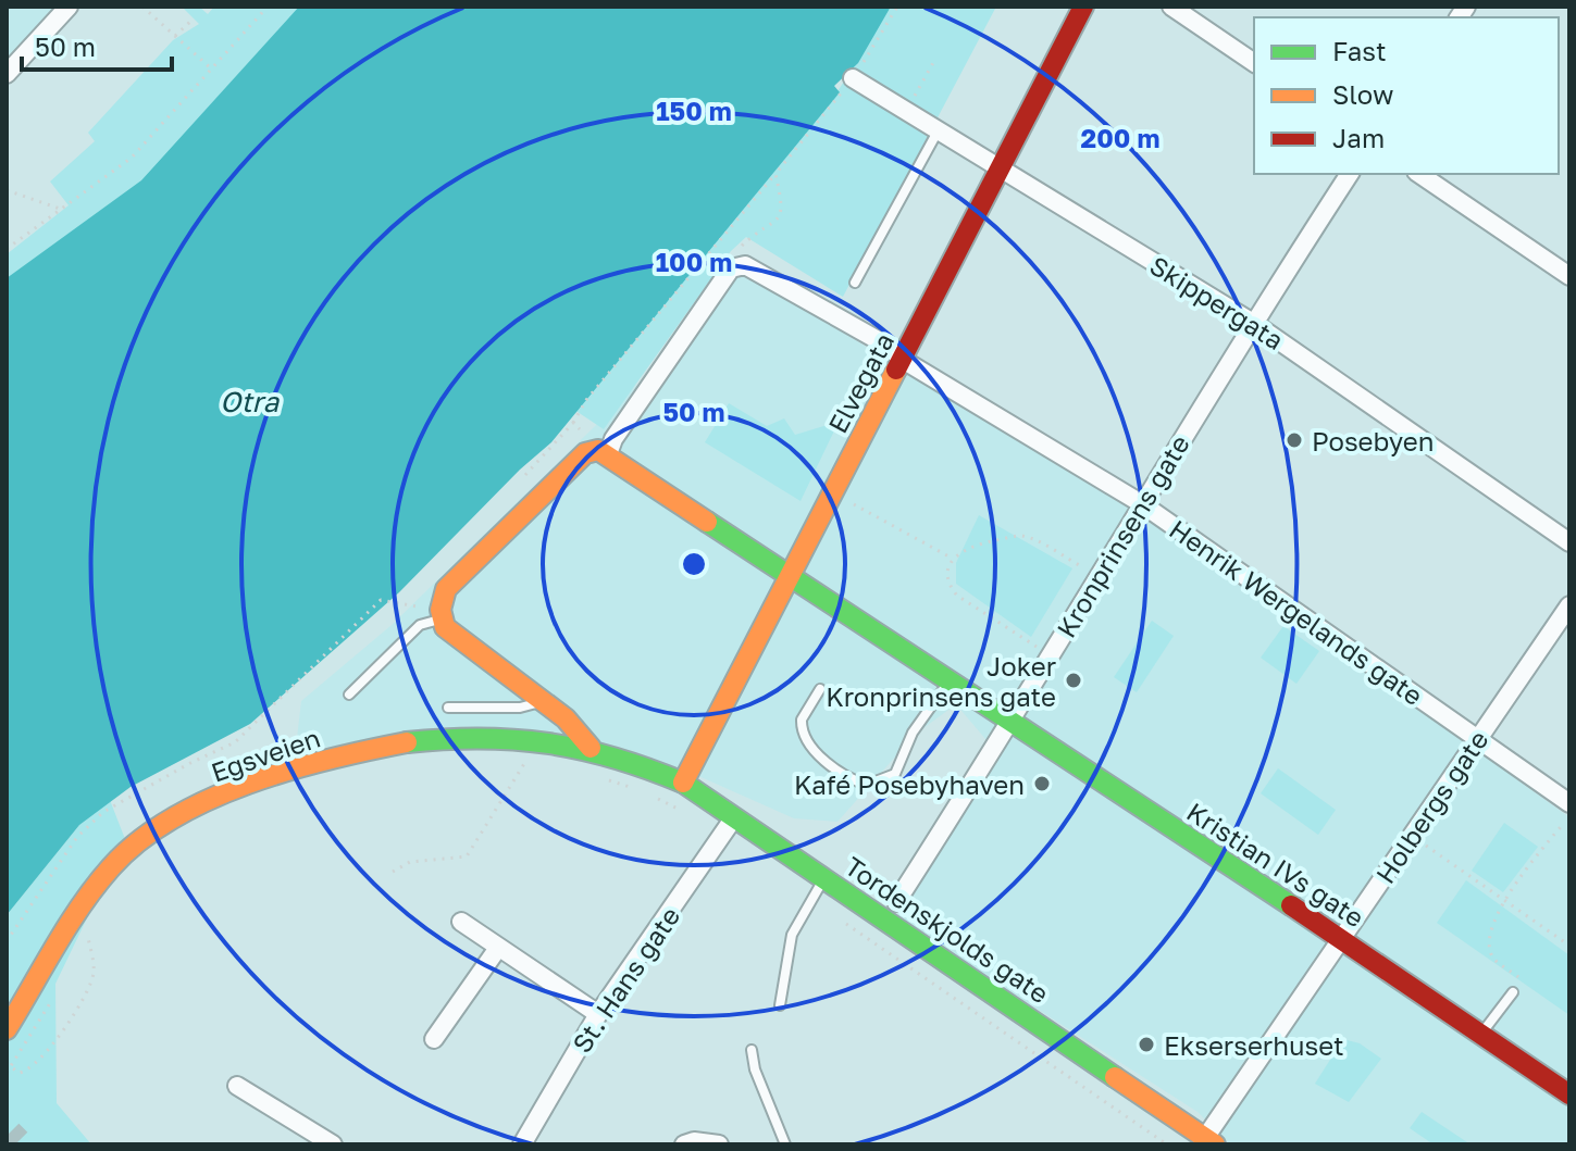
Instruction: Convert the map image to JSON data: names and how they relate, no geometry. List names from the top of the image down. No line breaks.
{"streets":{"street":["Skippergata","Elvegata","Kronprinsens gate","Henrik Wergelands gate","Egsveien","Holbergs gate","Kristian IVs gate","Tordenskjolds gate","St. Hans gate"]},"crossings":[["Skippergata","Elvegata"],["Skippergata","Kronprinsens gate"],["Elvegata","Henrik Wergelands gate"],["Elvegata","Kristian IVs gate"],["Elvegata","Tordenskjolds gate"],["Kronprinsens gate","Henrik Wergelands gate"],["Kronprinsens gate","Kristian IVs gate"],["Henrik Wergelands gate","Holbergs gate"],["Egsveien","Tordenskjolds gate"],["Holbergs gate","Kristian IVs gate"],["Holbergs gate","Tordenskjolds gate"],["Tordenskjolds gate","St. Hans gate"]],"water":["Otra"],"places":["Posebyen","Joker Kronprinsens gate","Kafé Posebyhaven","Ekserserhuset"],"legend":["Fast","Slow","Jam"],"scale_bar":"50 m","rings":["150 m","200 m","100 m","50 m"]}
